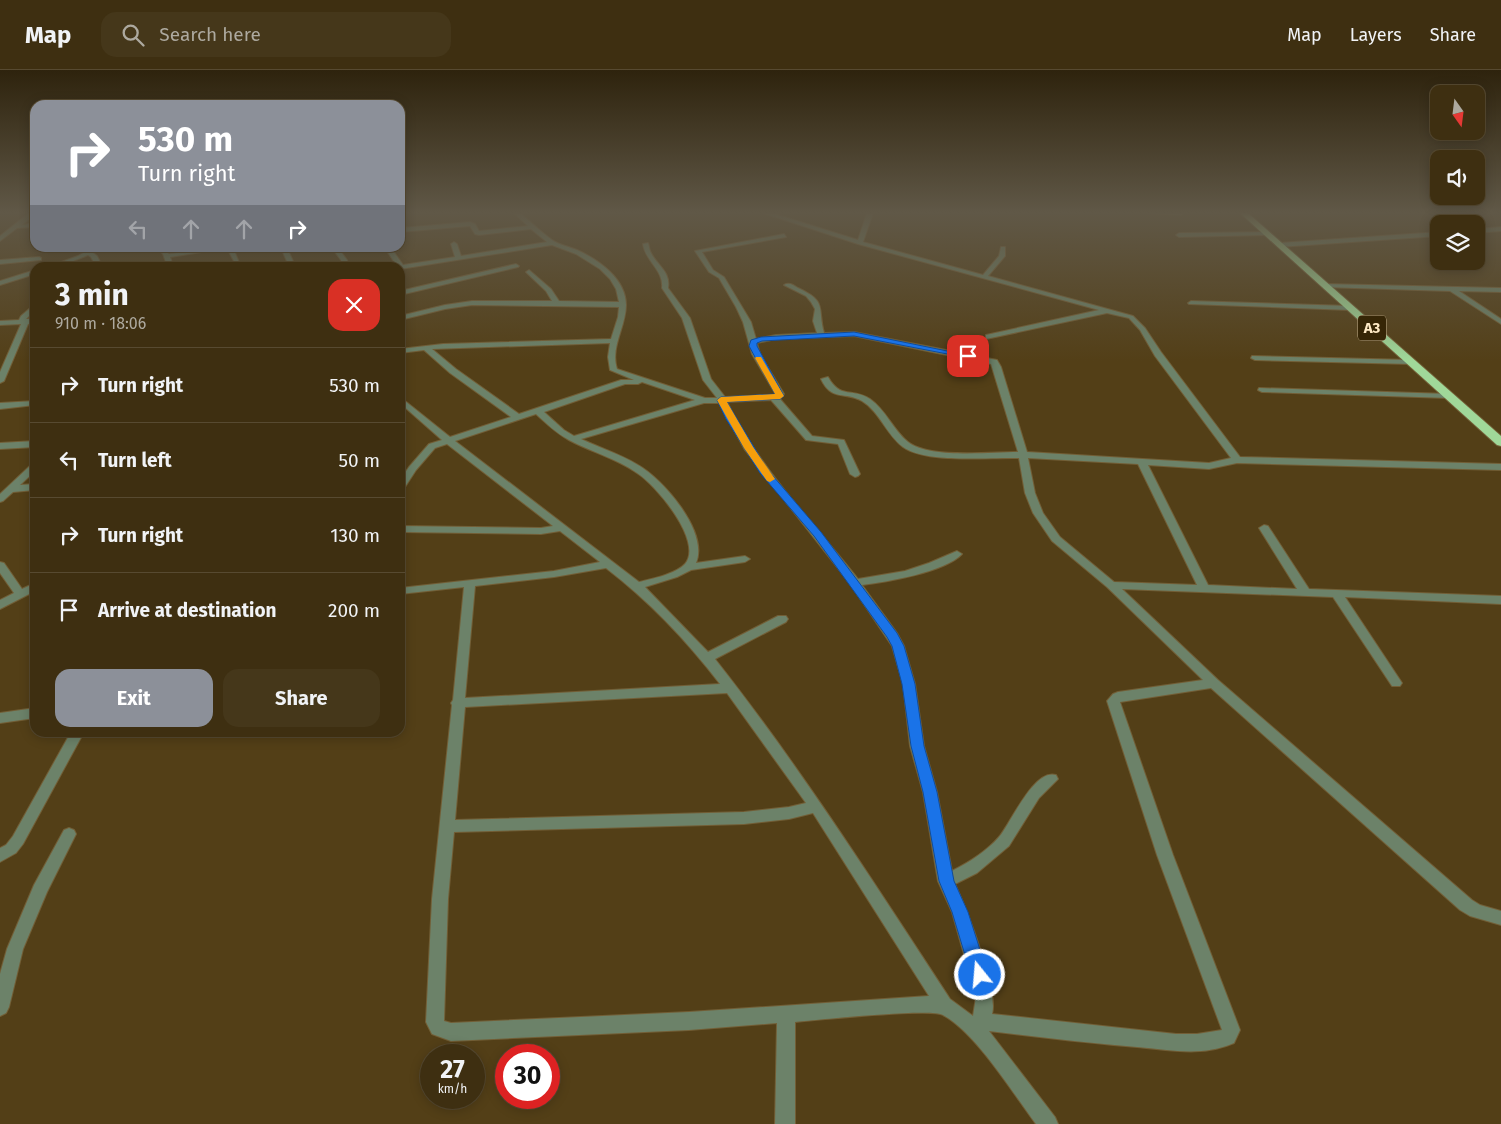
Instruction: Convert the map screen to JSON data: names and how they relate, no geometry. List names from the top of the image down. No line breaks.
{"streets":{"highway":["A3"]},"north":"bottom","page":{"header":"Map","search":"Search here","nav":["Map","Layers","Share"],"turn":["530 m","Turn right"],"heading":["3 min","910 m · 18:06"],"list":[{"name":"Turn right","value":"530 m"},{"name":"Turn left","value":"50 m"},{"name":"Turn right","value":"130 m"},{"name":"Arrive at destination","value":"200 m"}],"buttons":["Exit","Share"],"speed":"27 km/h","limit":"30"}}
